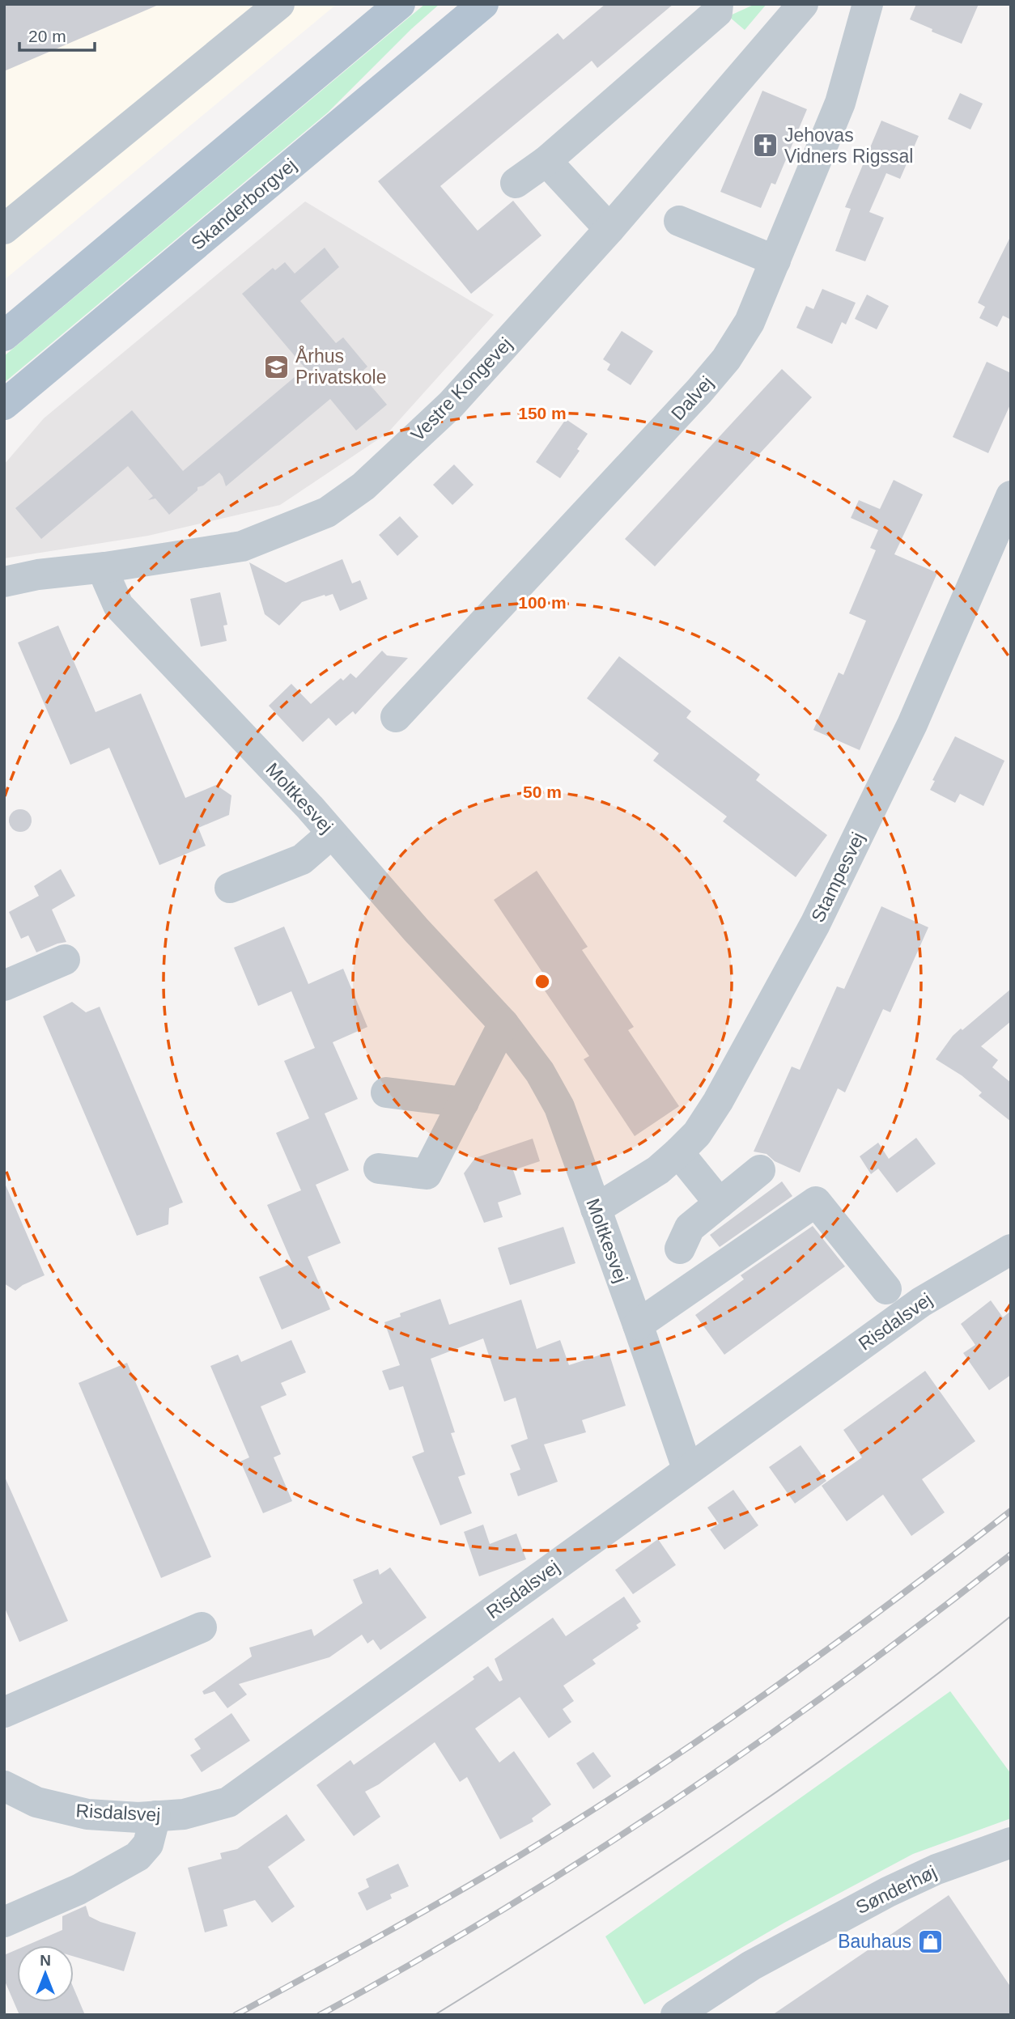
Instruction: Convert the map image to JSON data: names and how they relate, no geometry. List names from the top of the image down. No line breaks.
{"streets":{"main road":["Skanderborgvej"],"street":["Vestre Kongevej","Dalvej","Moltkesvej","Stampesvej","Risdalsvej","Sønderhøj"]},"crossings":[["Vestre Kongevej","Moltkesvej"],["Moltkesvej","Stampesvej"],["Moltkesvej","Risdalsvej"]],"places":{"church":["Jehovas Vidners Rigssal"],"school or university":["Århus Privatskole"],"shop":["Bauhaus"]},"scale_bar":"20 m","north":"top","rings":["150 m","100 m","50 m"]}
